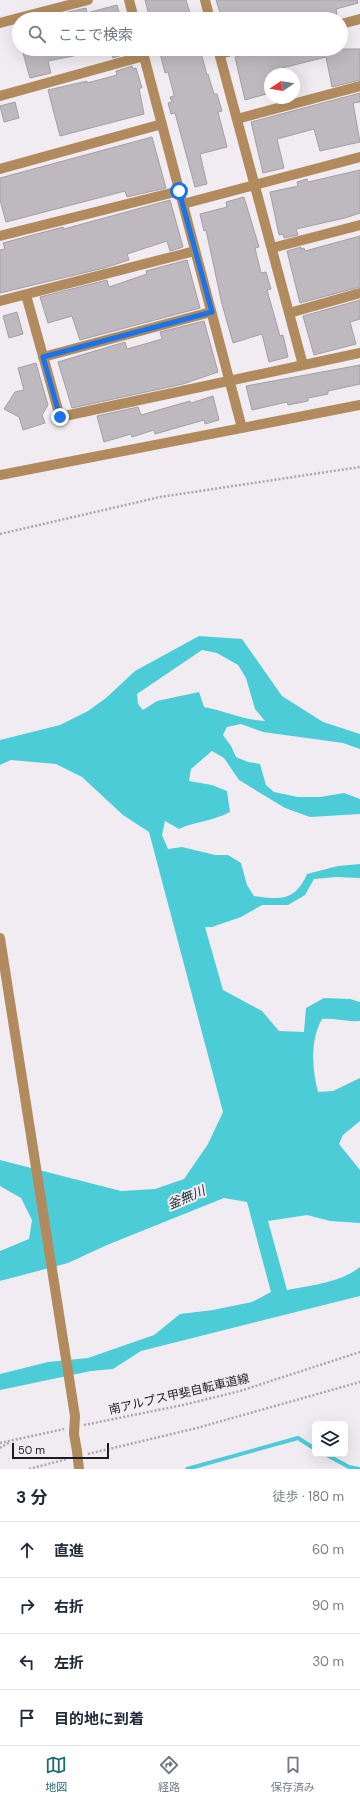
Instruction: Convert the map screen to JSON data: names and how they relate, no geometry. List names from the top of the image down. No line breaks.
{"streets":{"path":["南アルプス甲斐自転車道線"]},"water":["釜無川"],"scale_bar":"50 m","north":"left","page":{"search":"ここで検索","scale":"50 m","heading":["3 分","徒歩 · 180 m"],"list":[["直進","60 m"],["右折","90 m"],["左折","30 m"],"目的地に到着"],"nav":["地図","経路","保存済み"]}}
